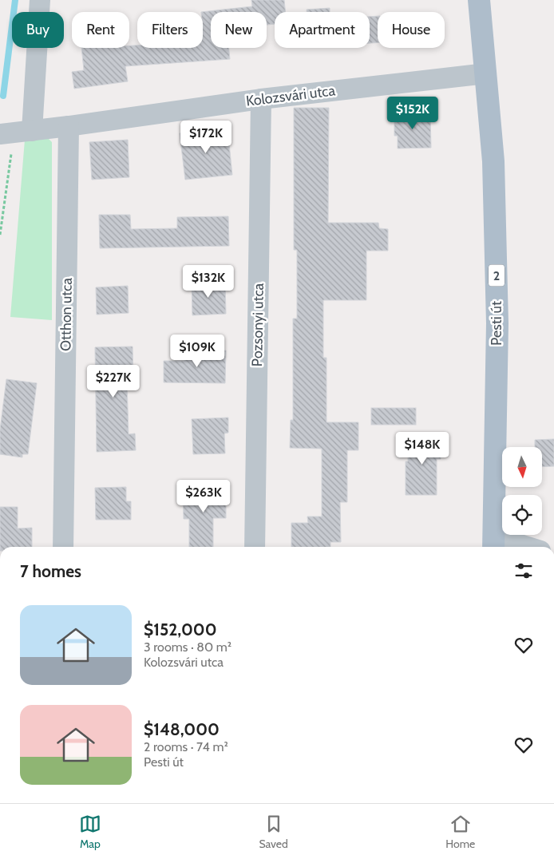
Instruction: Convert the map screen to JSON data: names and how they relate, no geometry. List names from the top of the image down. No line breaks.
{"streets":{"main road":["2","Pesti út"],"street":["Kolozsvári utca","Otthon utca","Pozsonyi utca"]},"crossings":[["Kolozsvári utca","Otthon utca"],["Kolozsvári utca","Pesti út"],["Kolozsvári utca","Pozsonyi utca"]],"north":"bottom","page":{"chip":["Buy","Rent","Filters","New","Apartment","House"],"price":["$152K","$172K","$132K","$109K","$227K","$148K","$263K"],"heading":"7 homes","list":[{"name":"$152,000","note":"3 rooms · 80 m² · Kolozsvári utca"},{"name":"$148,000","note":"2 rooms · 74 m² · Pesti út"}],"tabs":["Map","Saved","Home"]}}
